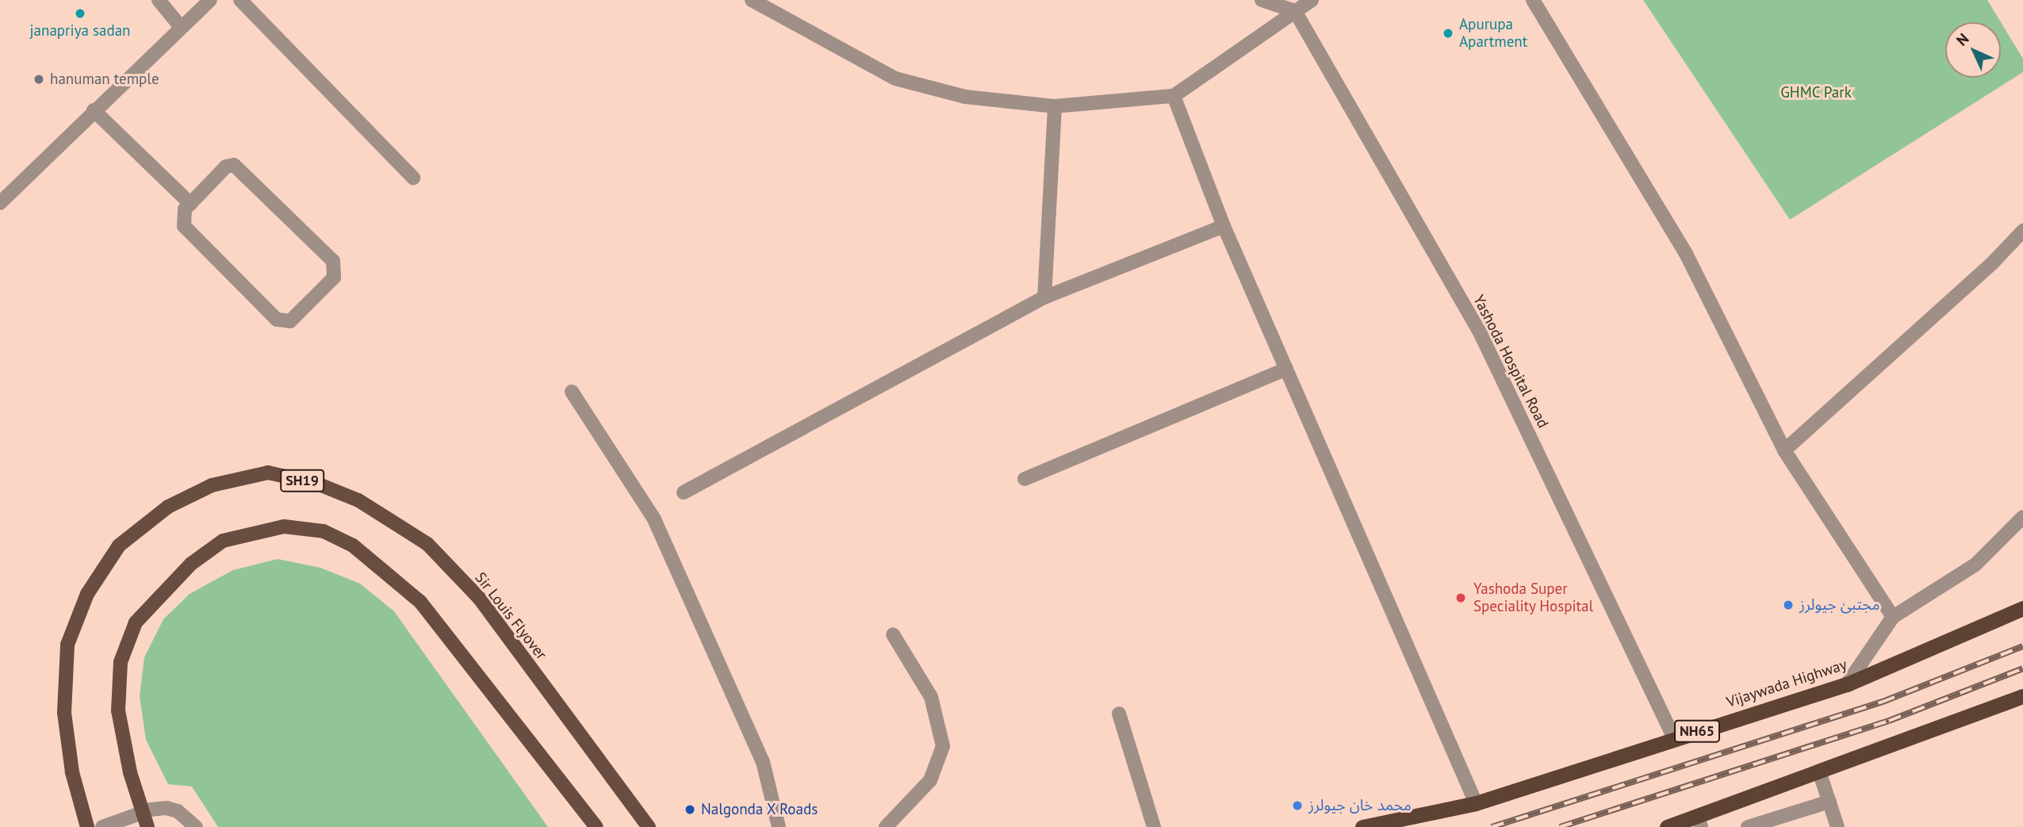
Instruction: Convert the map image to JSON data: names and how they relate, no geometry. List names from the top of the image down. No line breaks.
{"streets":{"highway":["Vijaywada Highway","NH65"],"main road":["SH19","Sir Louis Flyover"],"street":["Yashoda Hospital Road"]},"crossings":[["Yashoda Hospital Road","Vijaywada Highway"]],"parks":["GHMC Park"],"places":["janapriya sadan","Apurupa Apartment","hanuman temple","Yashoda Super Speciality Hospital","مجتبیٰ جیولرز","محمد خان جیولرز","Nalgonda X Roads"],"north":"top left"}
